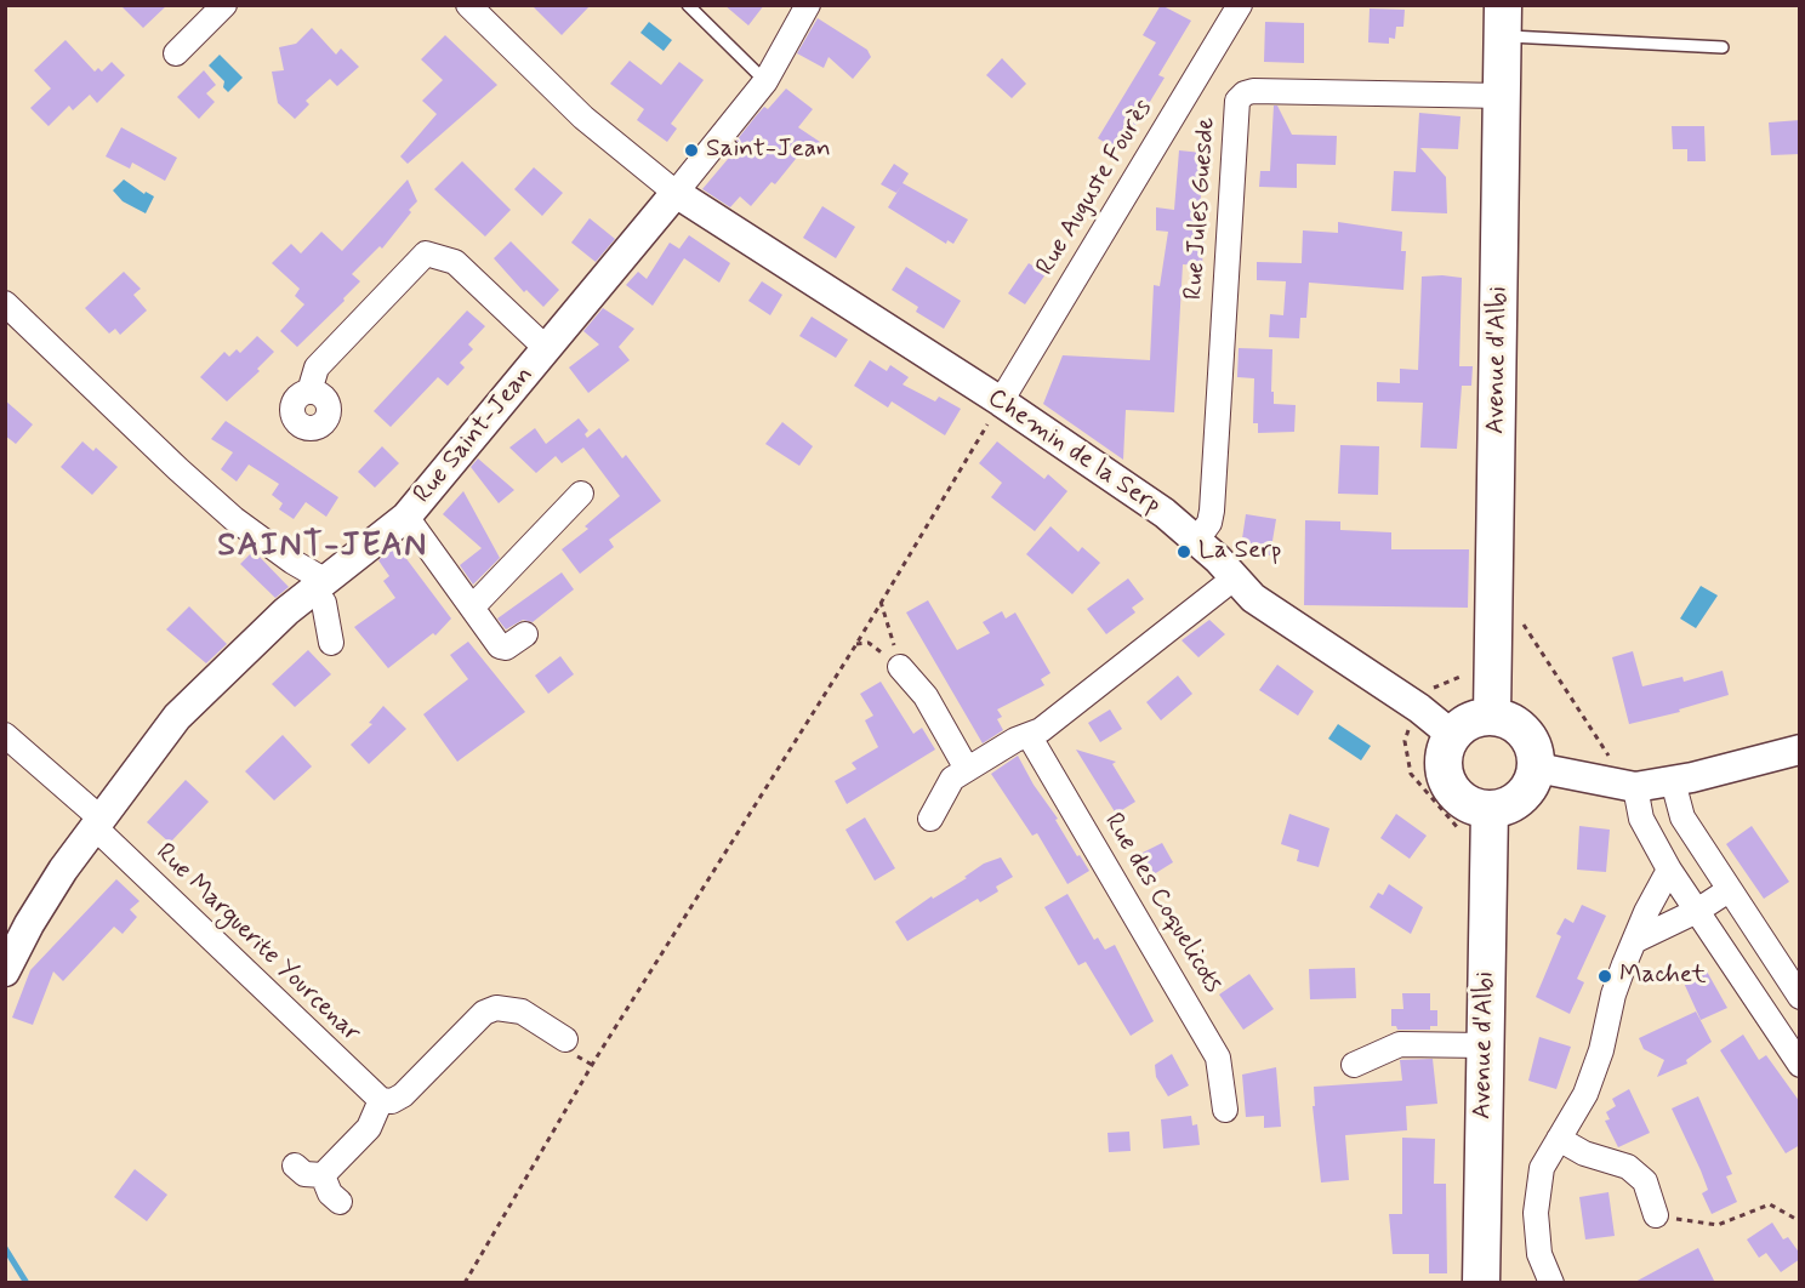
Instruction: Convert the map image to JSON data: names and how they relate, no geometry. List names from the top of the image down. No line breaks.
{"streets":{"main road":["Avenue d'Albi"],"street":["Rue Auguste Fourès","Rue Jules Guesde","Rue Saint-Jean","Chemin de la Serp","Rue des Coquelicots","Rue Marguerite Yourcenar"]},"crossings":[["Rue Auguste Fourès","Chemin de la Serp"],["Rue Jules Guesde","Avenue d'Albi"],["Rue Jules Guesde","Chemin de la Serp"],["Avenue d'Albi","Chemin de la Serp"],["Rue Saint-Jean","Chemin de la Serp"],["Rue Saint-Jean","Rue Marguerite Yourcenar"]],"districts":["SAINT-JEAN"],"places":["Saint-Jean","La Serp","Machet"]}
